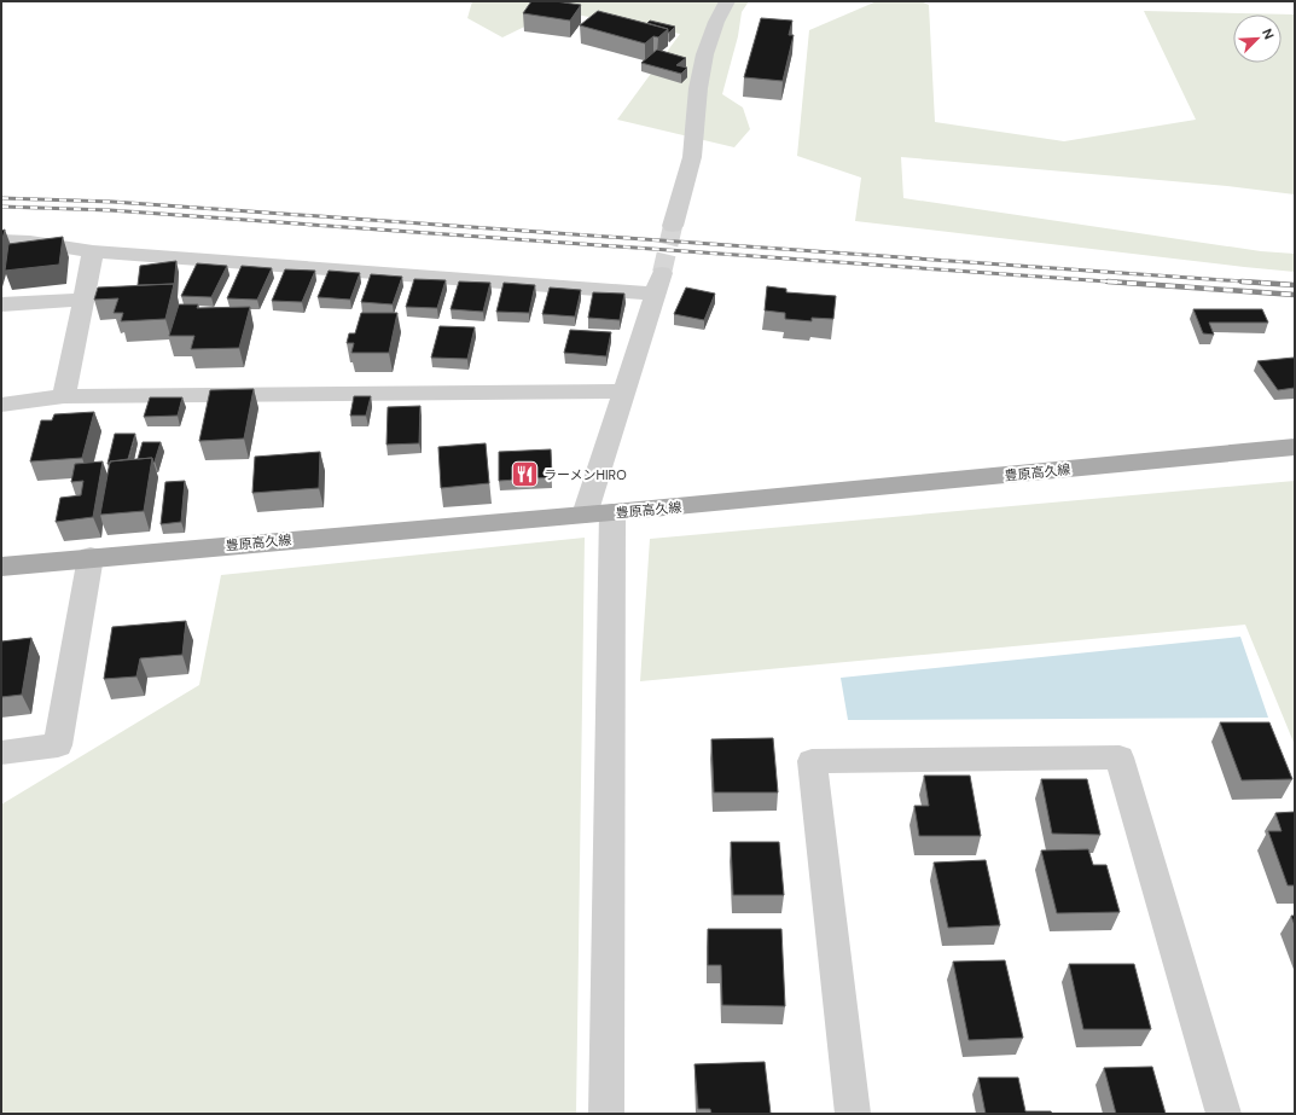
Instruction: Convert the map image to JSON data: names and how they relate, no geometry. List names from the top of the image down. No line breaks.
{"streets":{"main road":["豊原高久線"]},"places":{"restaurant":["ラーメンHIRO"]},"north":"top right"}
